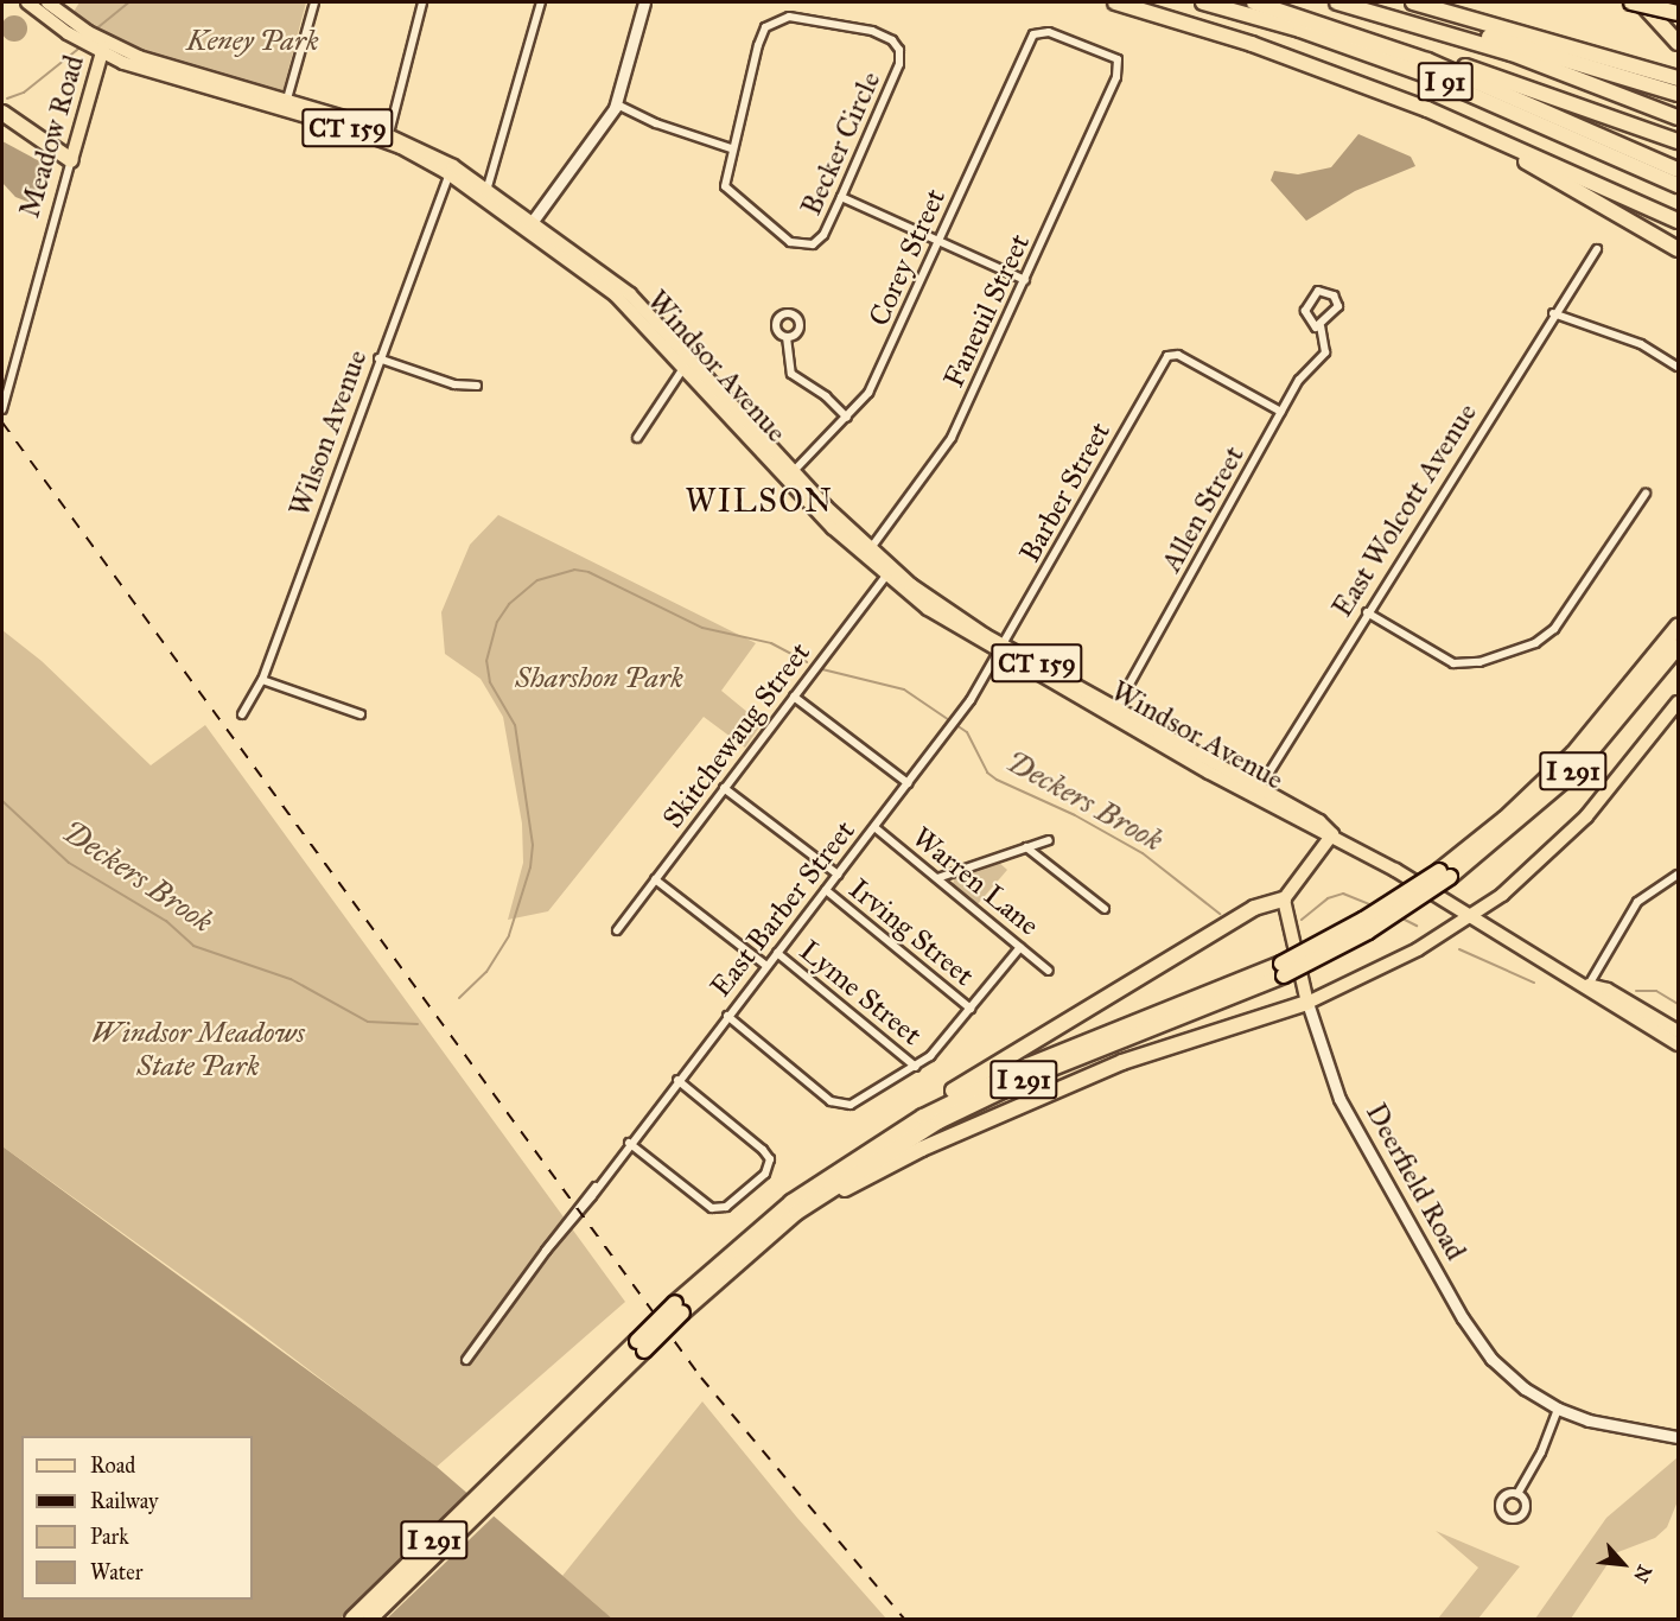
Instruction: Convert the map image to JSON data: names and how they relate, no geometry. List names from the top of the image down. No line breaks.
{"streets":{"highway":["I 91","I 291"],"main road":["CT 159","Meadow Road","Windsor Avenue","Deerfield Road"],"street":["Becker Circle","Corey Street","Faneuil Street","Wilson Avenue","Barber Street","Allen Street","East Wolcott Avenue","Skitchewaug Street","Warren Lane","East Barber Street","Irving Street","Lyme Street"]},"crossings":[["Meadow Road","Windsor Avenue"],["Corey Street","Faneuil Street"],["Corey Street","Windsor Avenue"],["Faneuil Street","Windsor Avenue"],["Windsor Avenue","Wilson Avenue"],["Windsor Avenue","Barber Street"],["Windsor Avenue","Allen Street"],["Windsor Avenue","East Wolcott Avenue"],["Windsor Avenue","Skitchewaug Street"],["Windsor Avenue","East Barber Street"],["Barber Street","Allen Street"],["Barber Street","East Barber Street"],["Warren Lane","East Barber Street"],["East Barber Street","Irving Street"],["East Barber Street","Lyme Street"]],"districts":["WILSON"],"water":["Deckers Brook"],"parks":["Keney Park","Sharshon Park","Windsor Meadows State Park"],"legend":["Road","Railway","Park","Water"],"north":"bottom right"}
